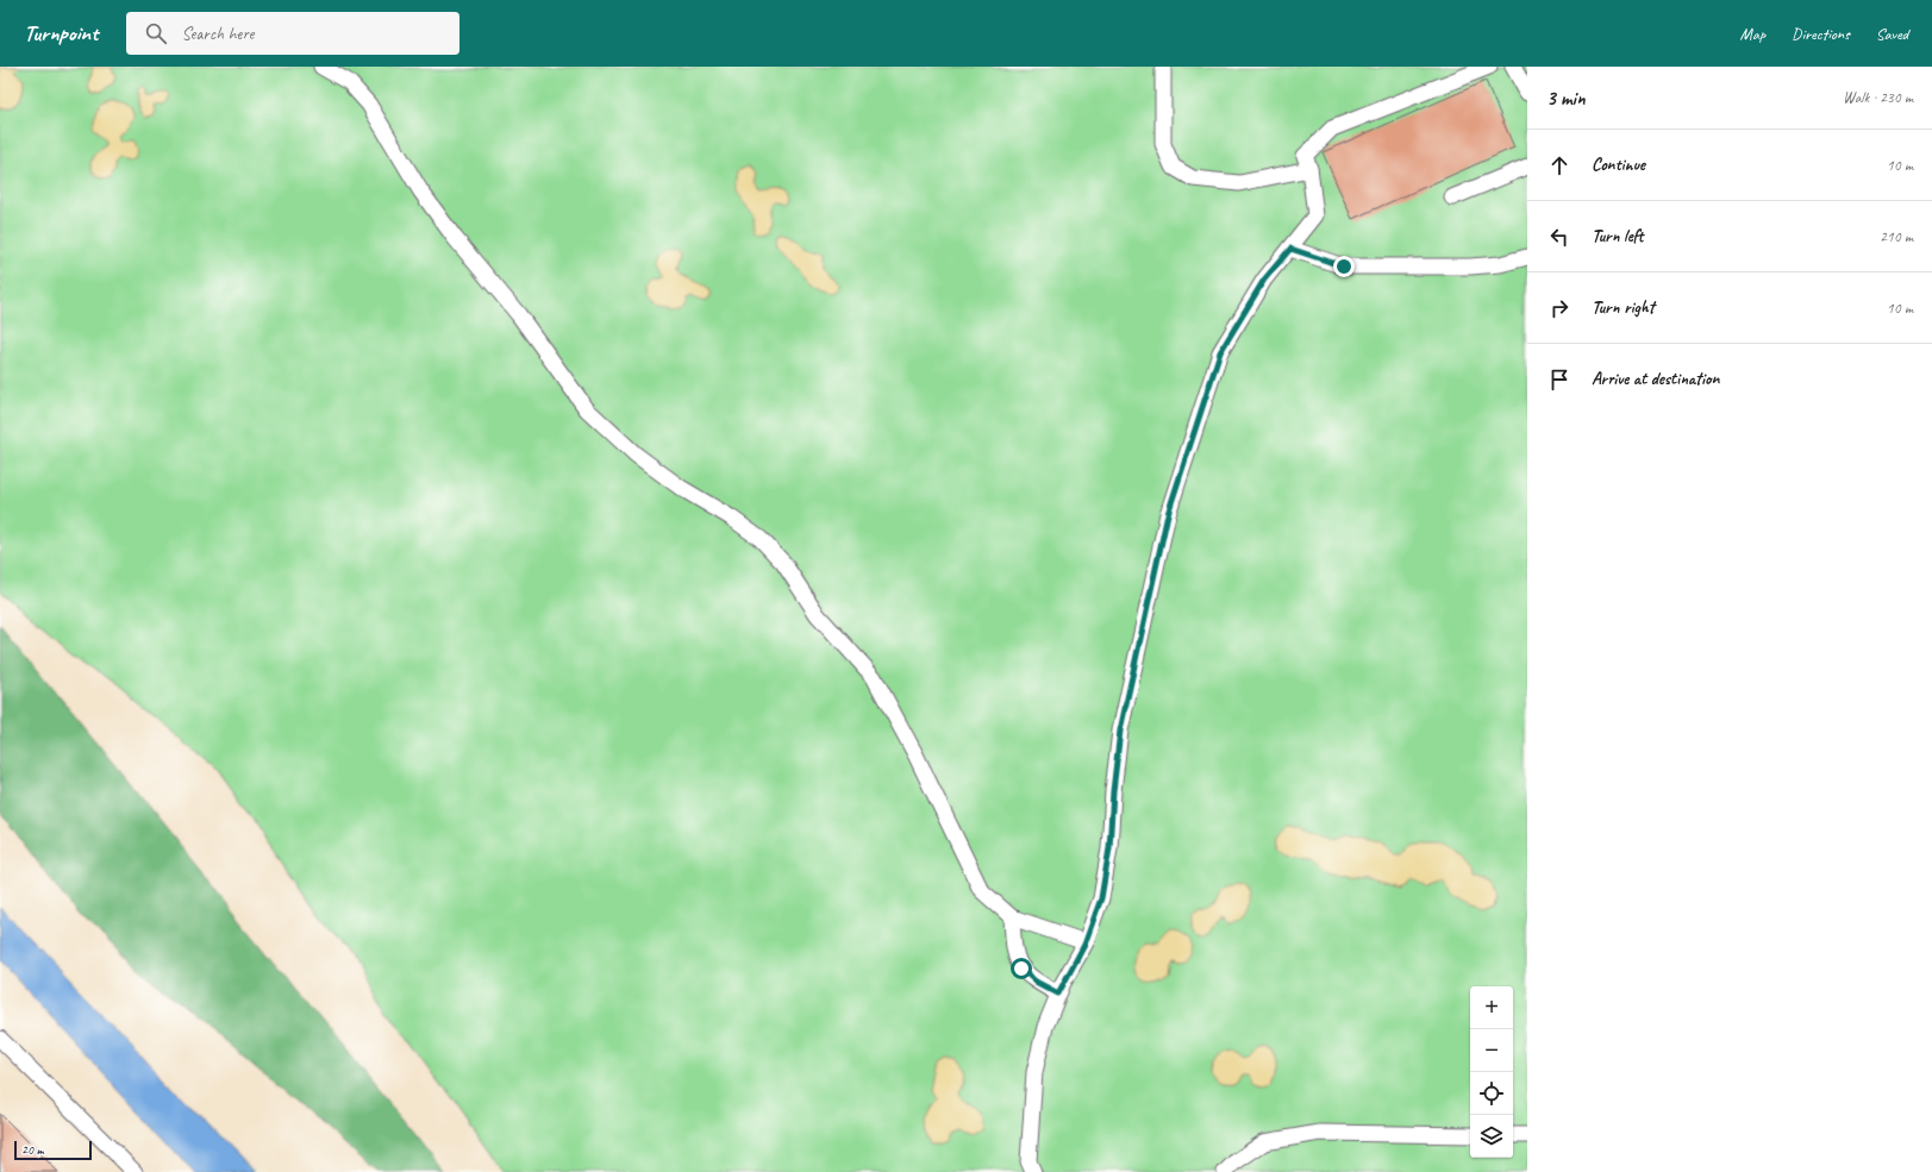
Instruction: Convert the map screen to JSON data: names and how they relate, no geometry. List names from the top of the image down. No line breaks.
{"scale_bar":"20 m","page":{"header":"Turnpoint","search":"Search here","nav":["Map","Directions","Saved"],"heading":["3 min","Walk · 230 m"],"list":[["Continue","10 m"],["Turn left","210 m"],["Turn right","10 m"],"Arrive at destination"],"map_buttons":["+","−"],"scale":"20 m"}}
